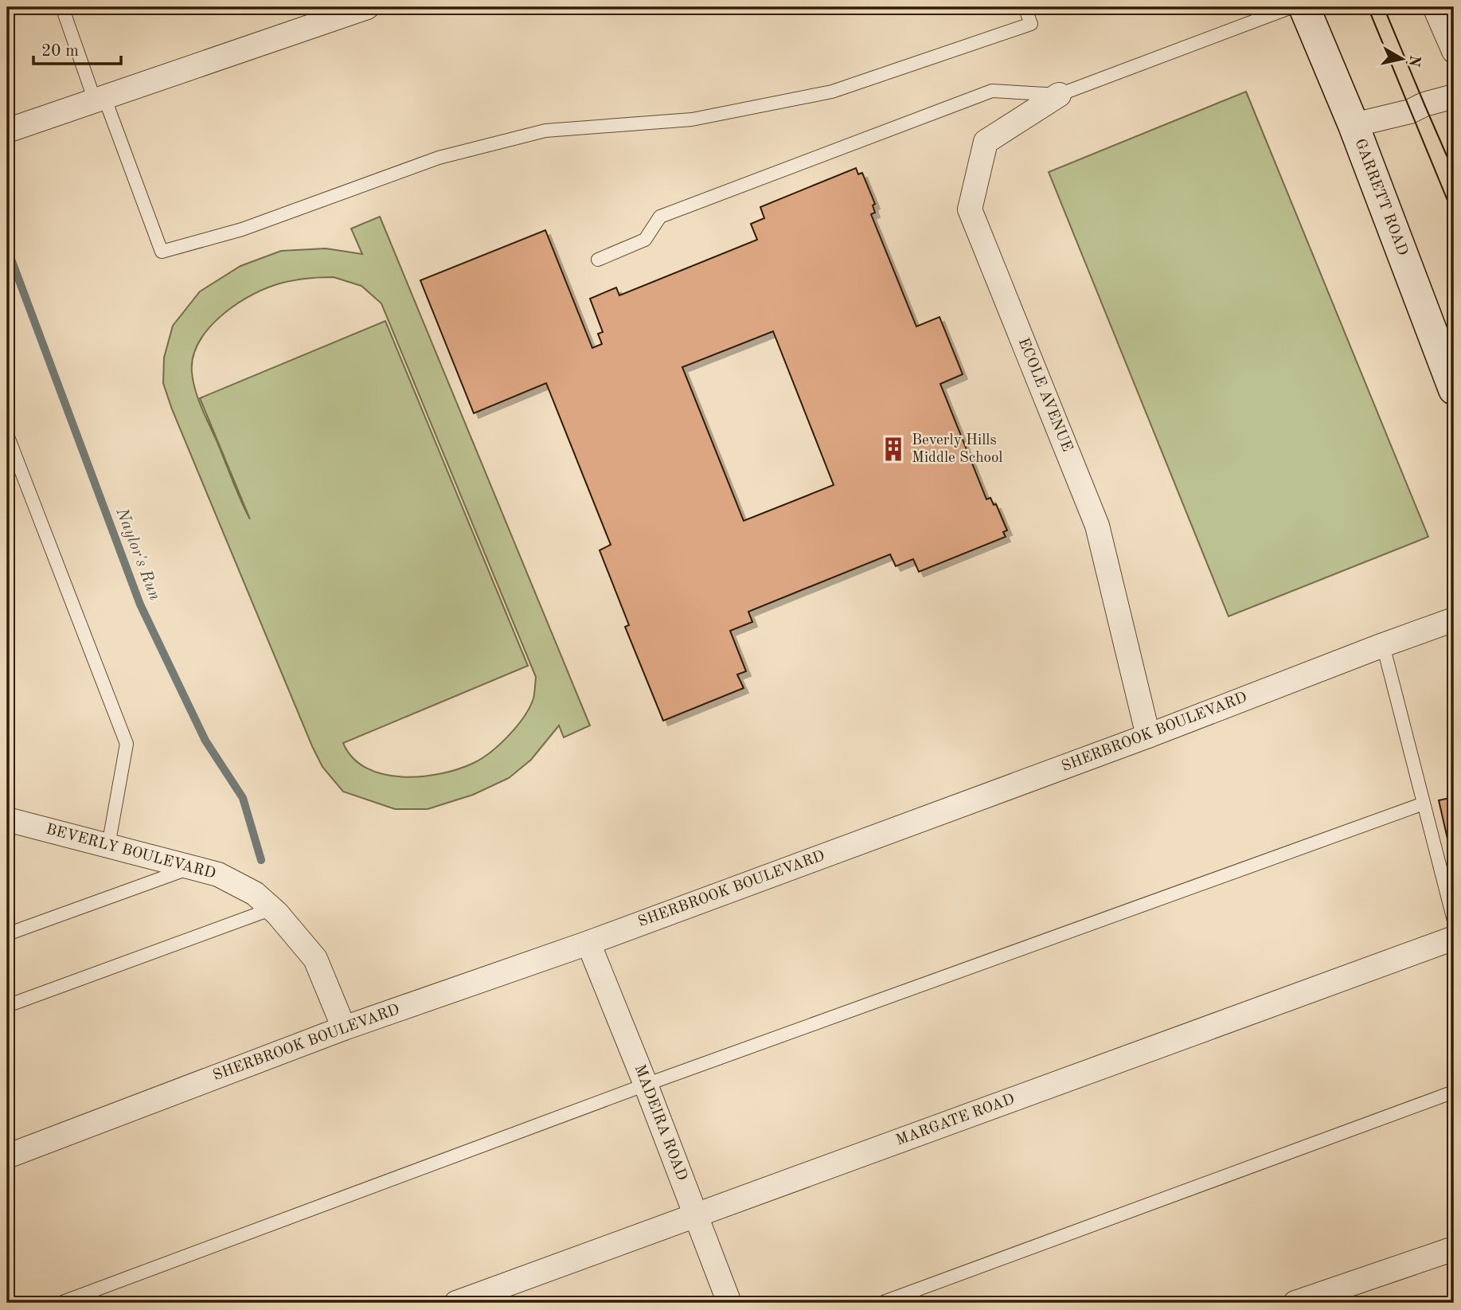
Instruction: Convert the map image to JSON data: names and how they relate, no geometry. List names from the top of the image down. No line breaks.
{"streets":{"main road":["GARRETT ROAD"],"street":["ECOLE AVENUE","SHERBROOK BOULEVARD","BEVERLY BOULEVARD","MARGATE ROAD","MADEIRA ROAD"]},"crossings":[["ECOLE AVENUE","SHERBROOK BOULEVARD"],["SHERBROOK BOULEVARD","BEVERLY BOULEVARD"],["SHERBROOK BOULEVARD","MADEIRA ROAD"],["MARGATE ROAD","MADEIRA ROAD"]],"water":["Naylor's Run"],"places":{"building":["Beverly Hills Middle School"]},"scale_bar":"20 m","north":"right"}
